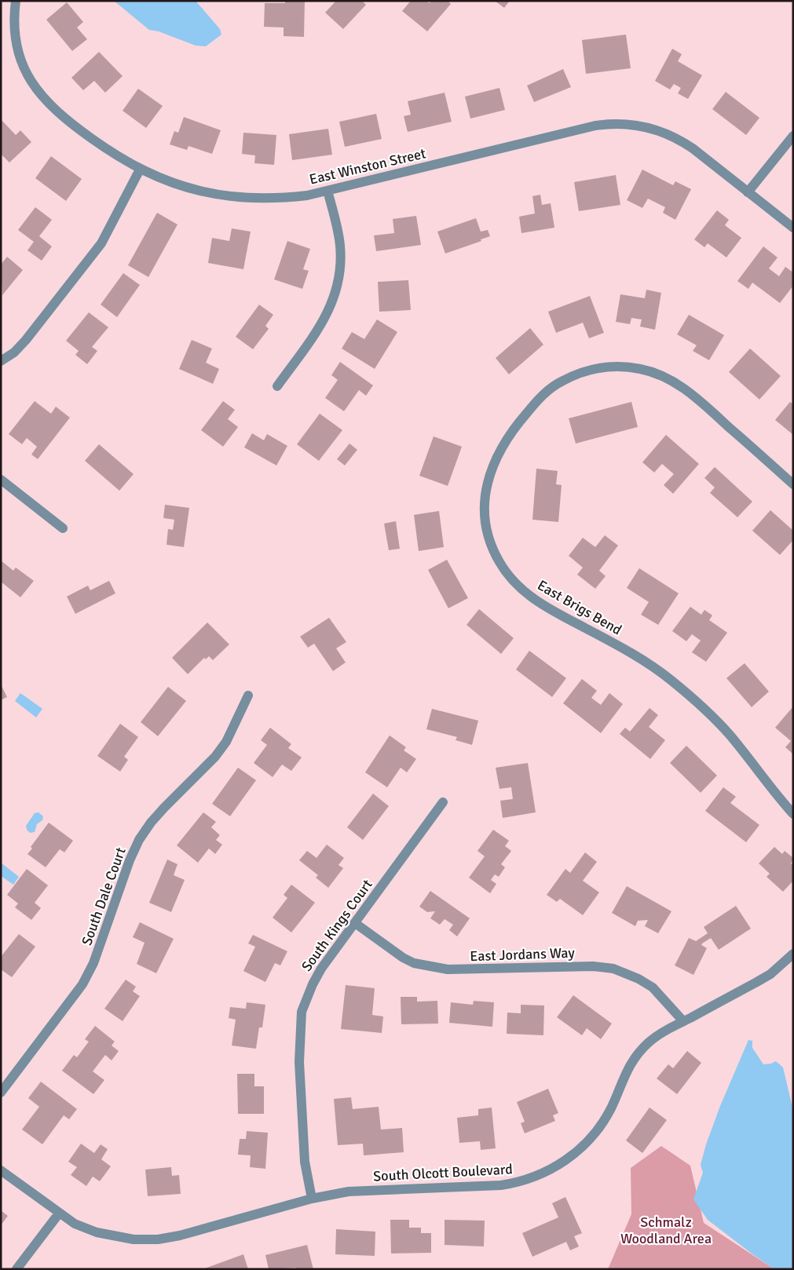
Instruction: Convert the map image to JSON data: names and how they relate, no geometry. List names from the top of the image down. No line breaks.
{"streets":{"street":["East Winston Street","East Brigs Bend","South Dale Court","South Kings Court","East Jordans Way","South Olcott Boulevard"]},"crossings":[["South Kings Court","East Jordans Way"],["South Kings Court","South Olcott Boulevard"],["East Jordans Way","South Olcott Boulevard"]],"parks":["Schmalz Woodland Area"]}
